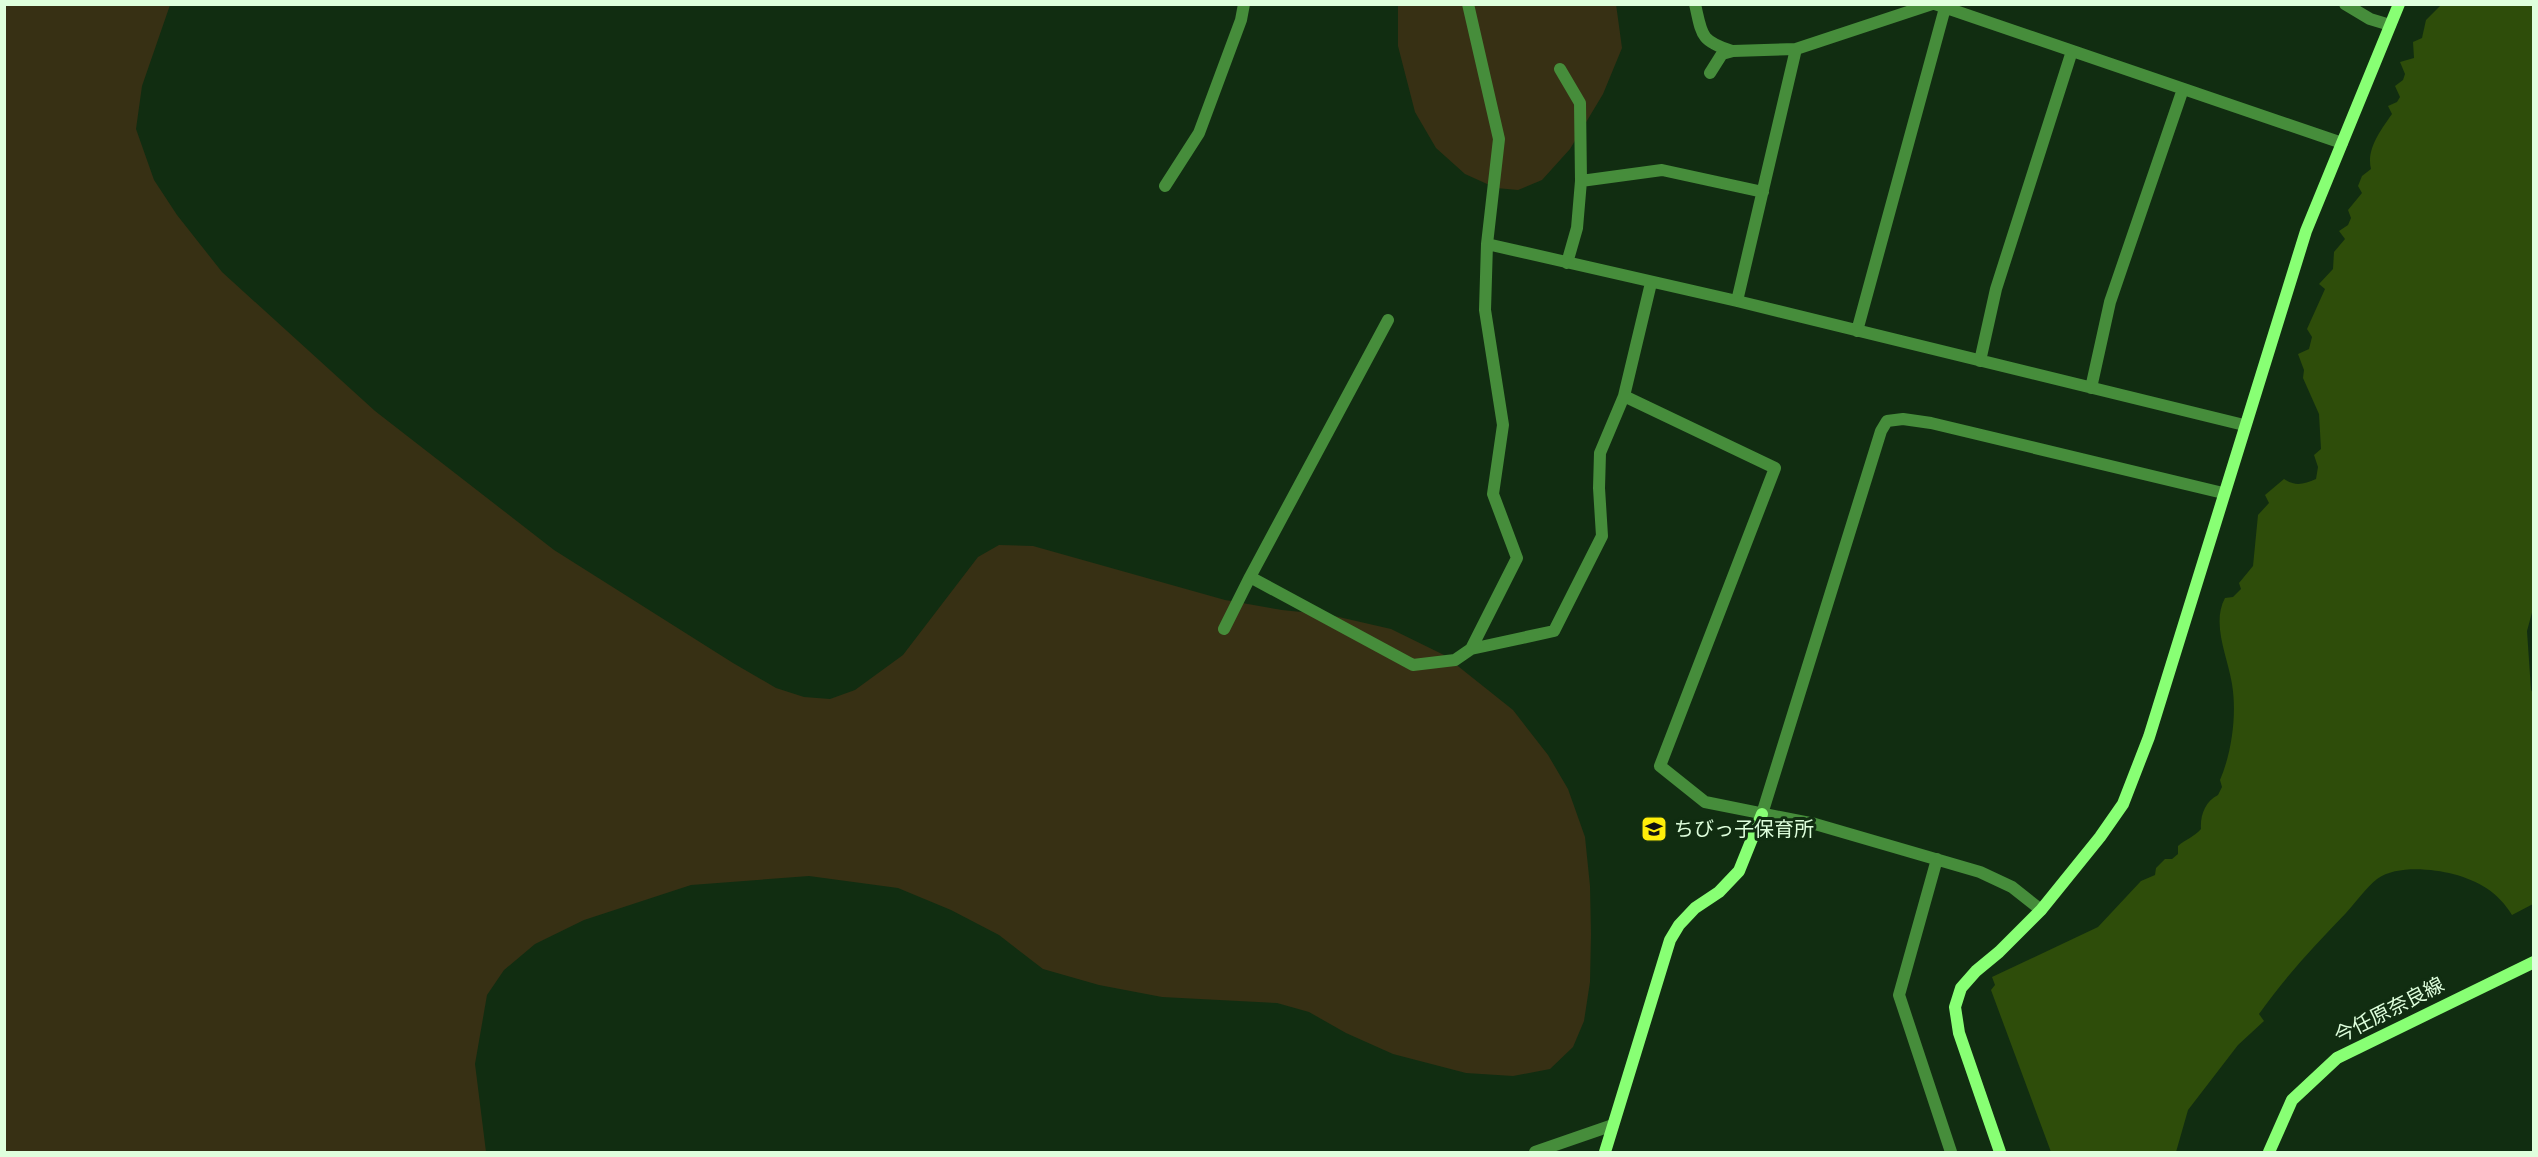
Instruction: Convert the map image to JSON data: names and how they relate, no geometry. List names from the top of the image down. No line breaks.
{"streets":{"street":["今任原奈良線"]},"places":{"school or university":["ちびっ子保育所"]}}
